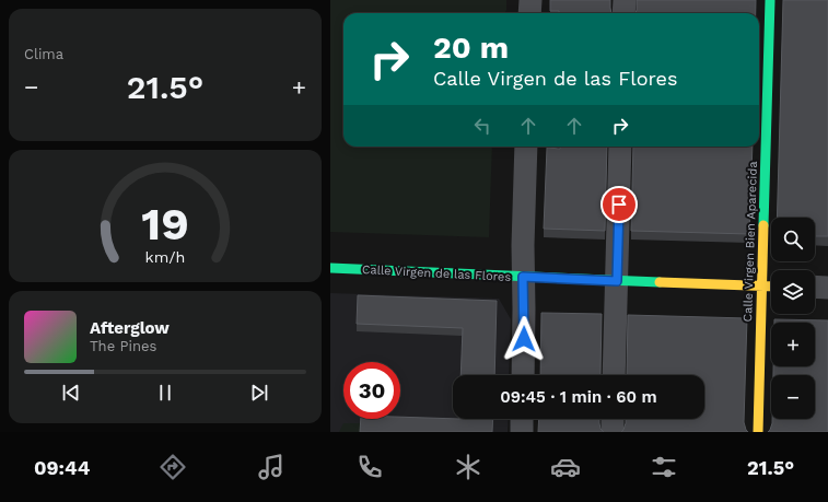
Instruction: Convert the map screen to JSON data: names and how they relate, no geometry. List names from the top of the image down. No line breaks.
{"streets":{"street":["Calle Virgen Bien Aparecida","Calle Virgen de las Flores"]},"crossings":[["Calle Virgen Bien Aparecida","Calle Virgen de las Flores"]],"page":{"tile":"Clima","turn":["20 m","Calle Virgen de las Flores"],"heat":["−","21.5°","+"],"map_buttons":["+","−"],"song":["Afterglow","The Pines"],"limit":"30","trip":"09:45 · 1 min · 60 m","tabs":["09:44","21.5°"],"gauge":["19","km/h"]}}
